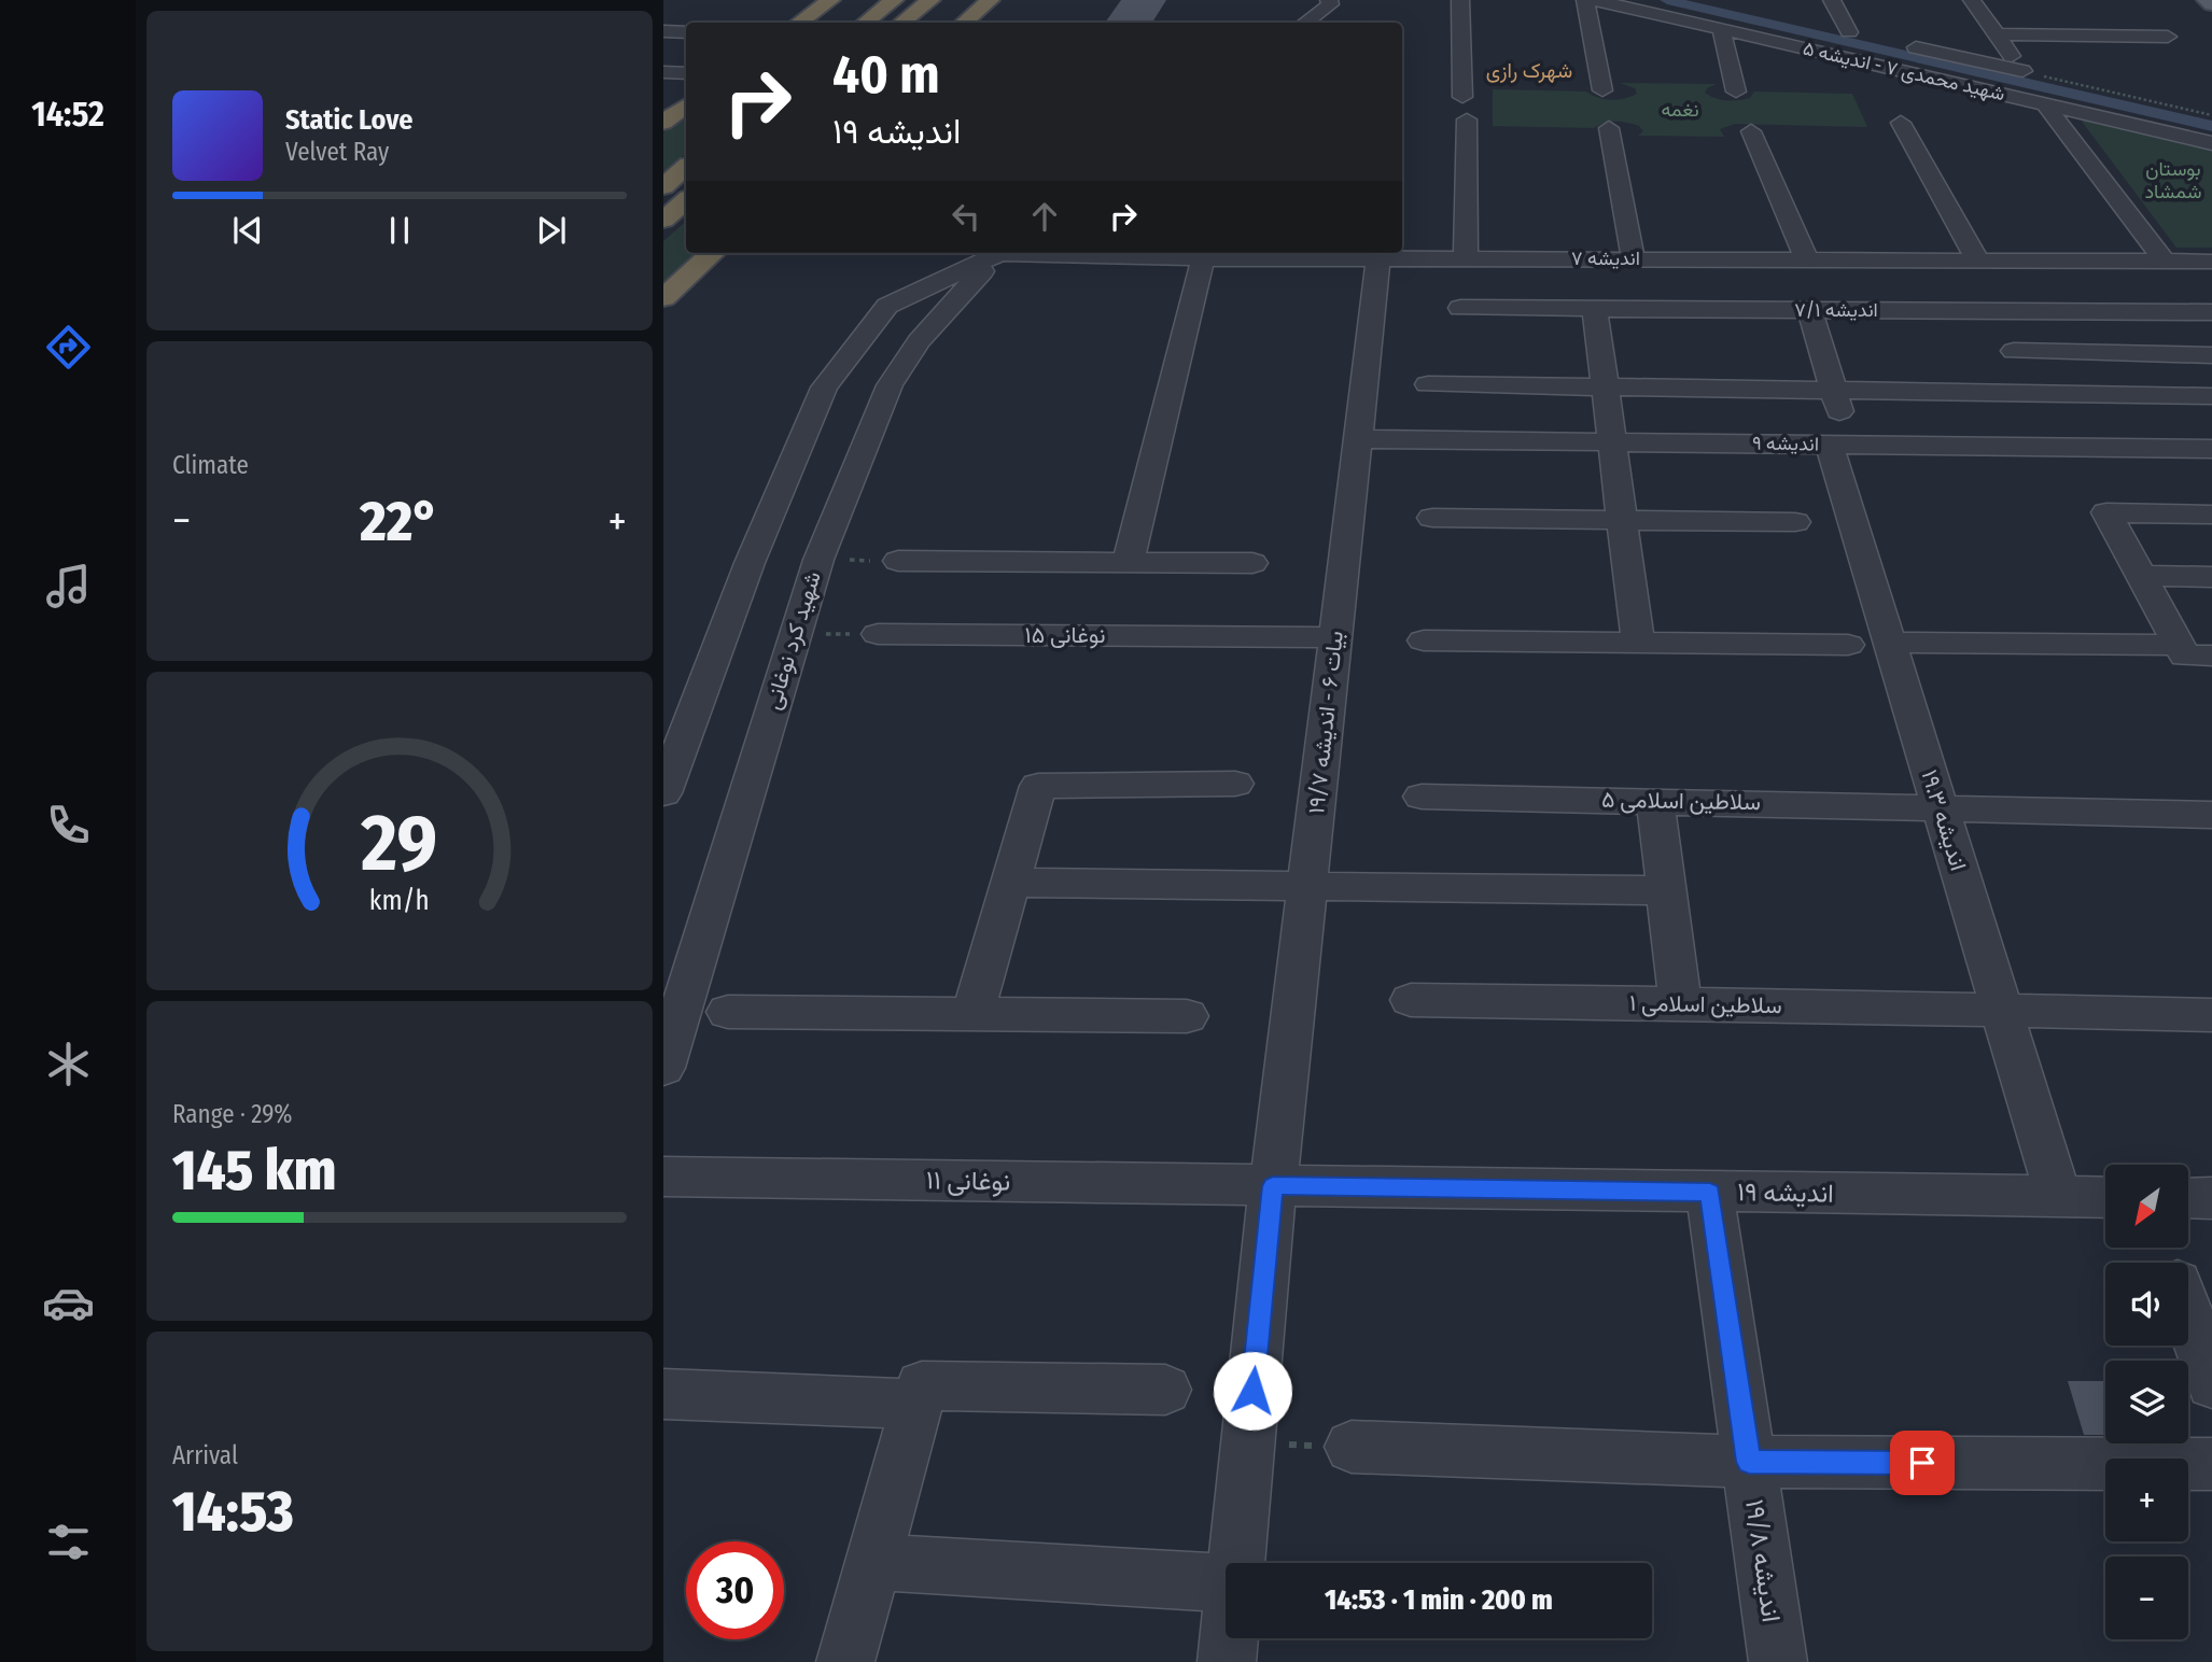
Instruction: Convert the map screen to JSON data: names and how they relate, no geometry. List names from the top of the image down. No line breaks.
{"streets":{"street":["شهید محمدی ۷ - اندیشه ۵","اندیشه ۷","اندیشه ۷/۱","اندیشه ۹","نوغانی ۱۵","شهید کرد نوغانی","بیات ۶ - اندیشه ۱۹/۷","سلاطین اسلامی ۵","اندیشه ۱۹.۳","سلاطین اسلامی ۱","نوغانی ۱۱","اندیشه ۱۹","اندیشه ۱۹/۸"]},"crossings":[["اندیشه ۷","بیات ۶ - اندیشه ۱۹/۷"],["اندیشه ۷/۱","اندیشه ۱۹.۳"],["اندیشه ۹","بیات ۶ - اندیشه ۱۹/۷"],["اندیشه ۹","اندیشه ۱۹.۳"],["نوغانی ۱۵","بیات ۶ - اندیشه ۱۹/۷"],["بیات ۶ - اندیشه ۱۹/۷","نوغانی ۱۱"],["بیات ۶ - اندیشه ۱۹/۷","اندیشه ۱۹"],["سلاطین اسلامی ۵","اندیشه ۱۹.۳"],["اندیشه ۱۹.۳","سلاطین اسلامی ۱"],["اندیشه ۱۹.۳","اندیشه ۱۹"],["نوغانی ۱۱","اندیشه ۱۹"],["اندیشه ۱۹","اندیشه ۱۹/۸"]],"districts":["شهرک رازی"],"parks":["نغمه","بوستان شمشاد"],"north":"bottom left","page":{"tabs":"14:52","turn":["40 m","اندیشه ۱۹"],"song":["Static Love","Velvet Ray"],"tile":["Climate",["Range · 29%","145 km"],["Arrival","14:53"]],"heat":["−","22°","+"],"map_buttons":["+","−"],"limit":"30","trip":"14:53 · 1 min · 200 m","gauge":["29","km/h"]}}
